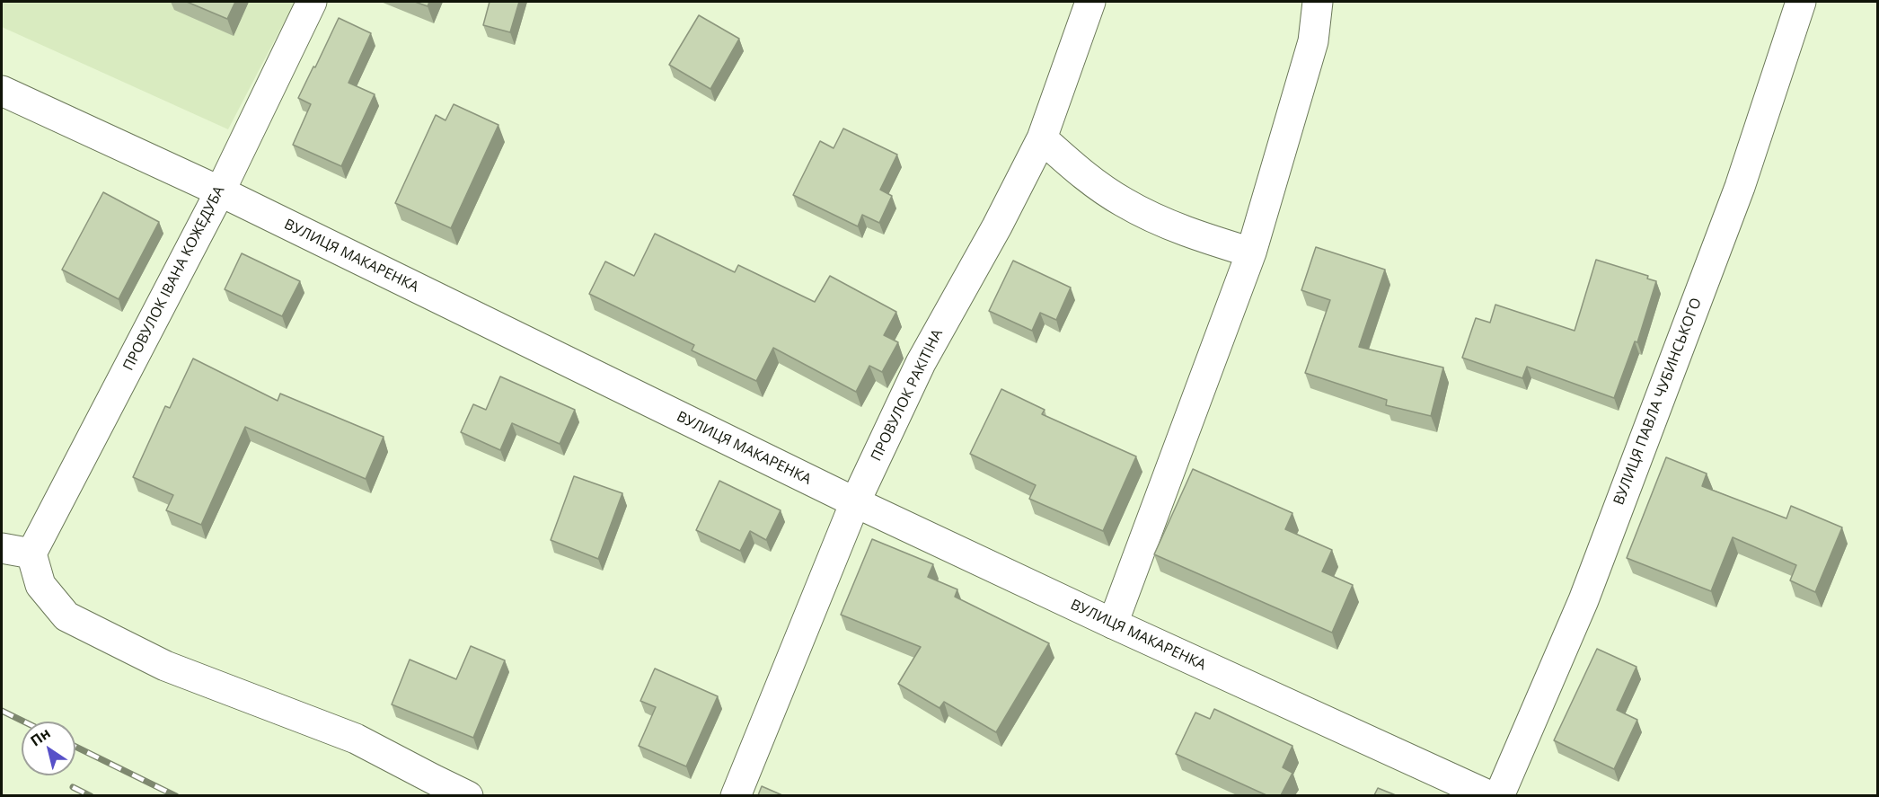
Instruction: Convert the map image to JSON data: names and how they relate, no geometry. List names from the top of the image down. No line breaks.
{"streets":{"street":["ВУЛИЦЯ МАКАРЕНКА","ПРОВУЛОК ІВАНА КОЖЕДУБА","ПРОВУЛОК РАКІТІНА","ВУЛИЦЯ ПАВЛА ЧУБИНСЬКОГО"]},"crossings":[["ВУЛИЦЯ МАКАРЕНКА","ПРОВУЛОК ІВАНА КОЖЕДУБА"],["ВУЛИЦЯ МАКАРЕНКА","ПРОВУЛОК РАКІТІНА"]],"north":"top left"}
